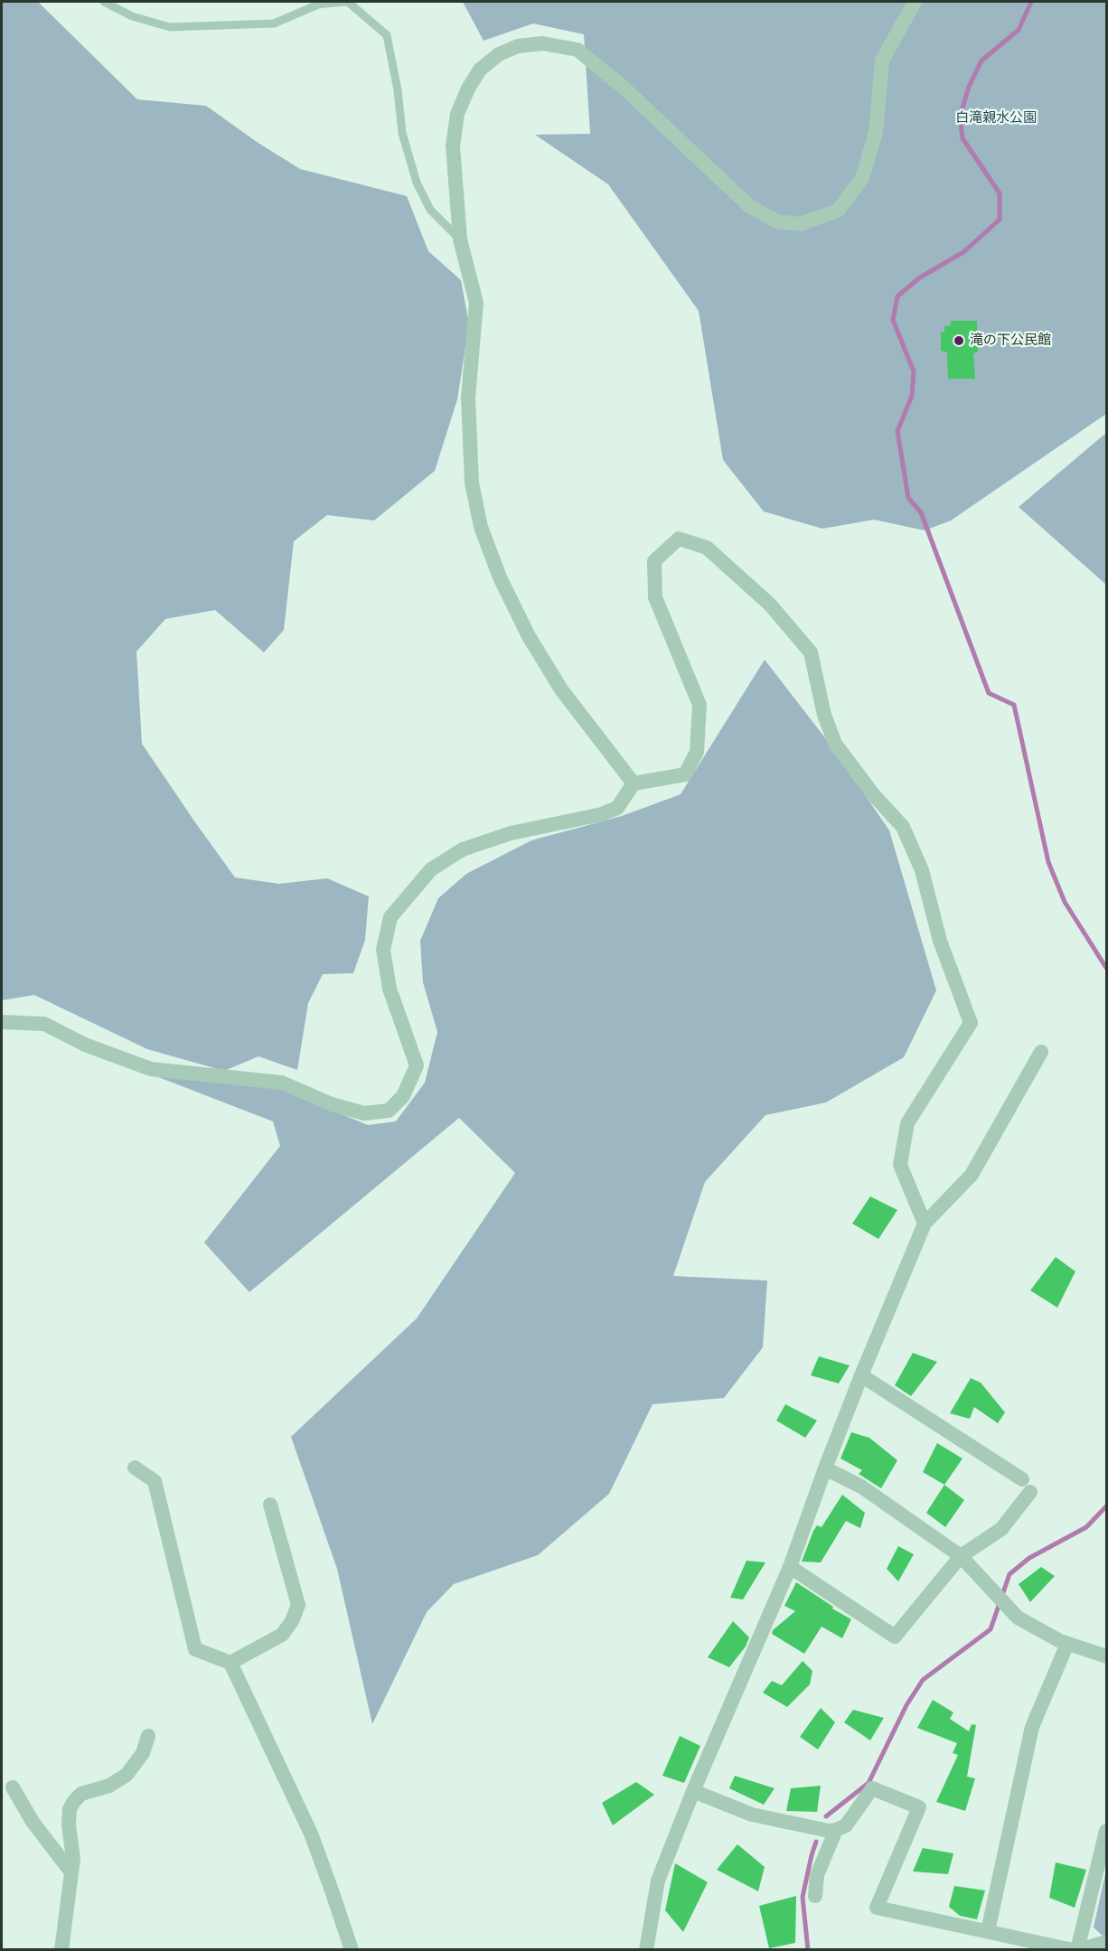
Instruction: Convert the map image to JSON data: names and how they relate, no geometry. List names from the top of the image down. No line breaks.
{"parks":["白滝親水公園"],"places":["滝の下公民館"]}
